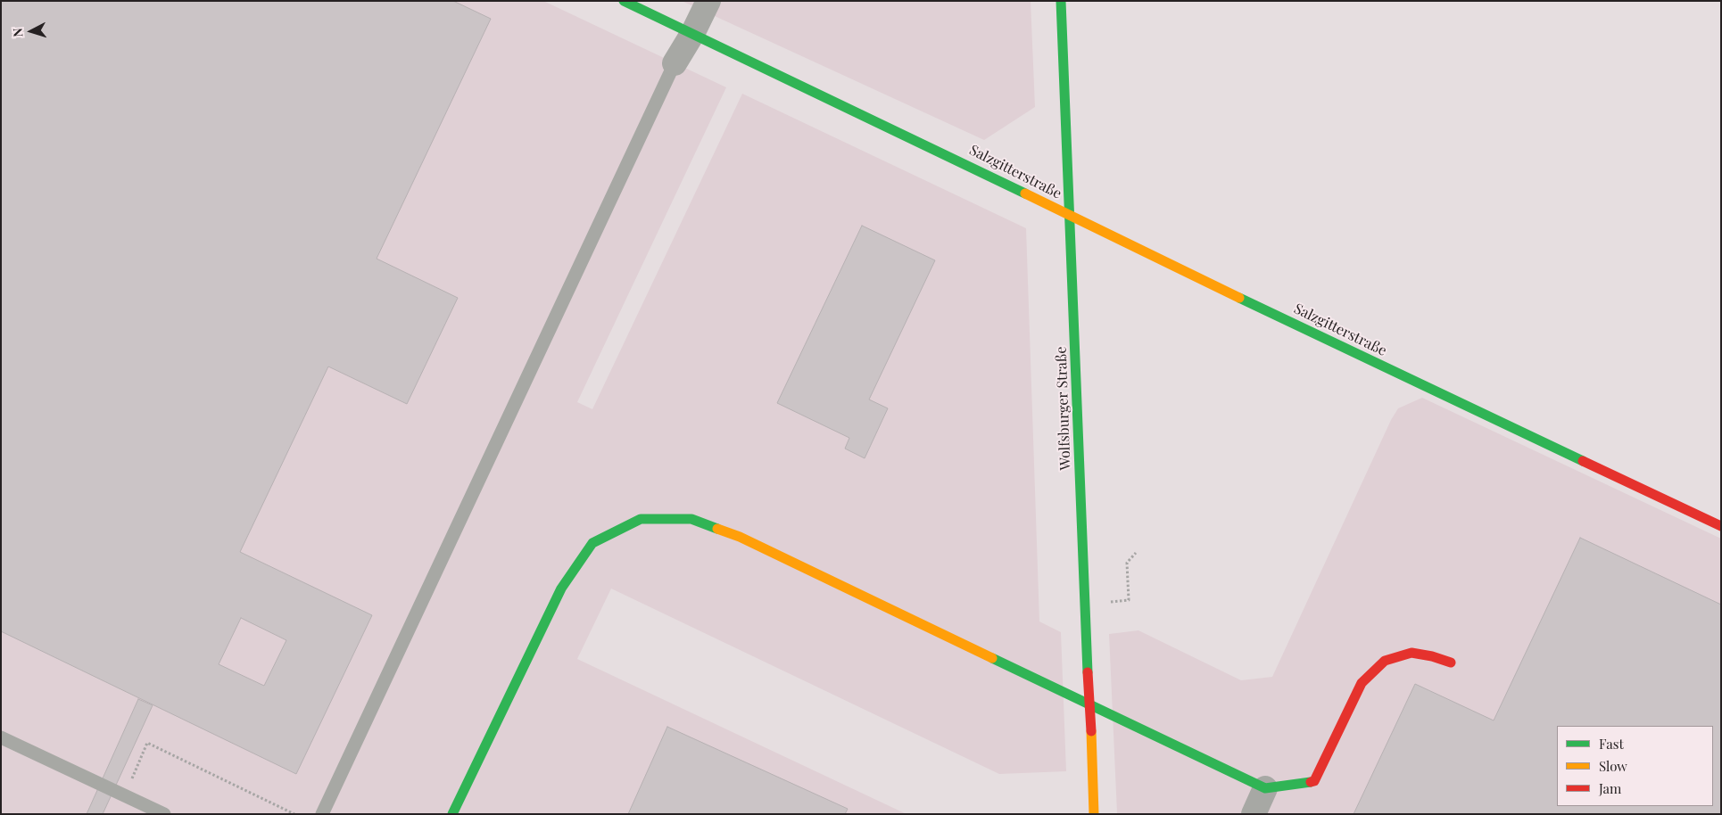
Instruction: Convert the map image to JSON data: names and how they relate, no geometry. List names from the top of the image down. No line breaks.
{"streets":{"street":["Salzgitterstraße","Wolfsburger Straße"]},"crossings":[["Salzgitterstraße","Wolfsburger Straße"]],"legend":["Fast","Slow","Jam"],"north":"left"}
